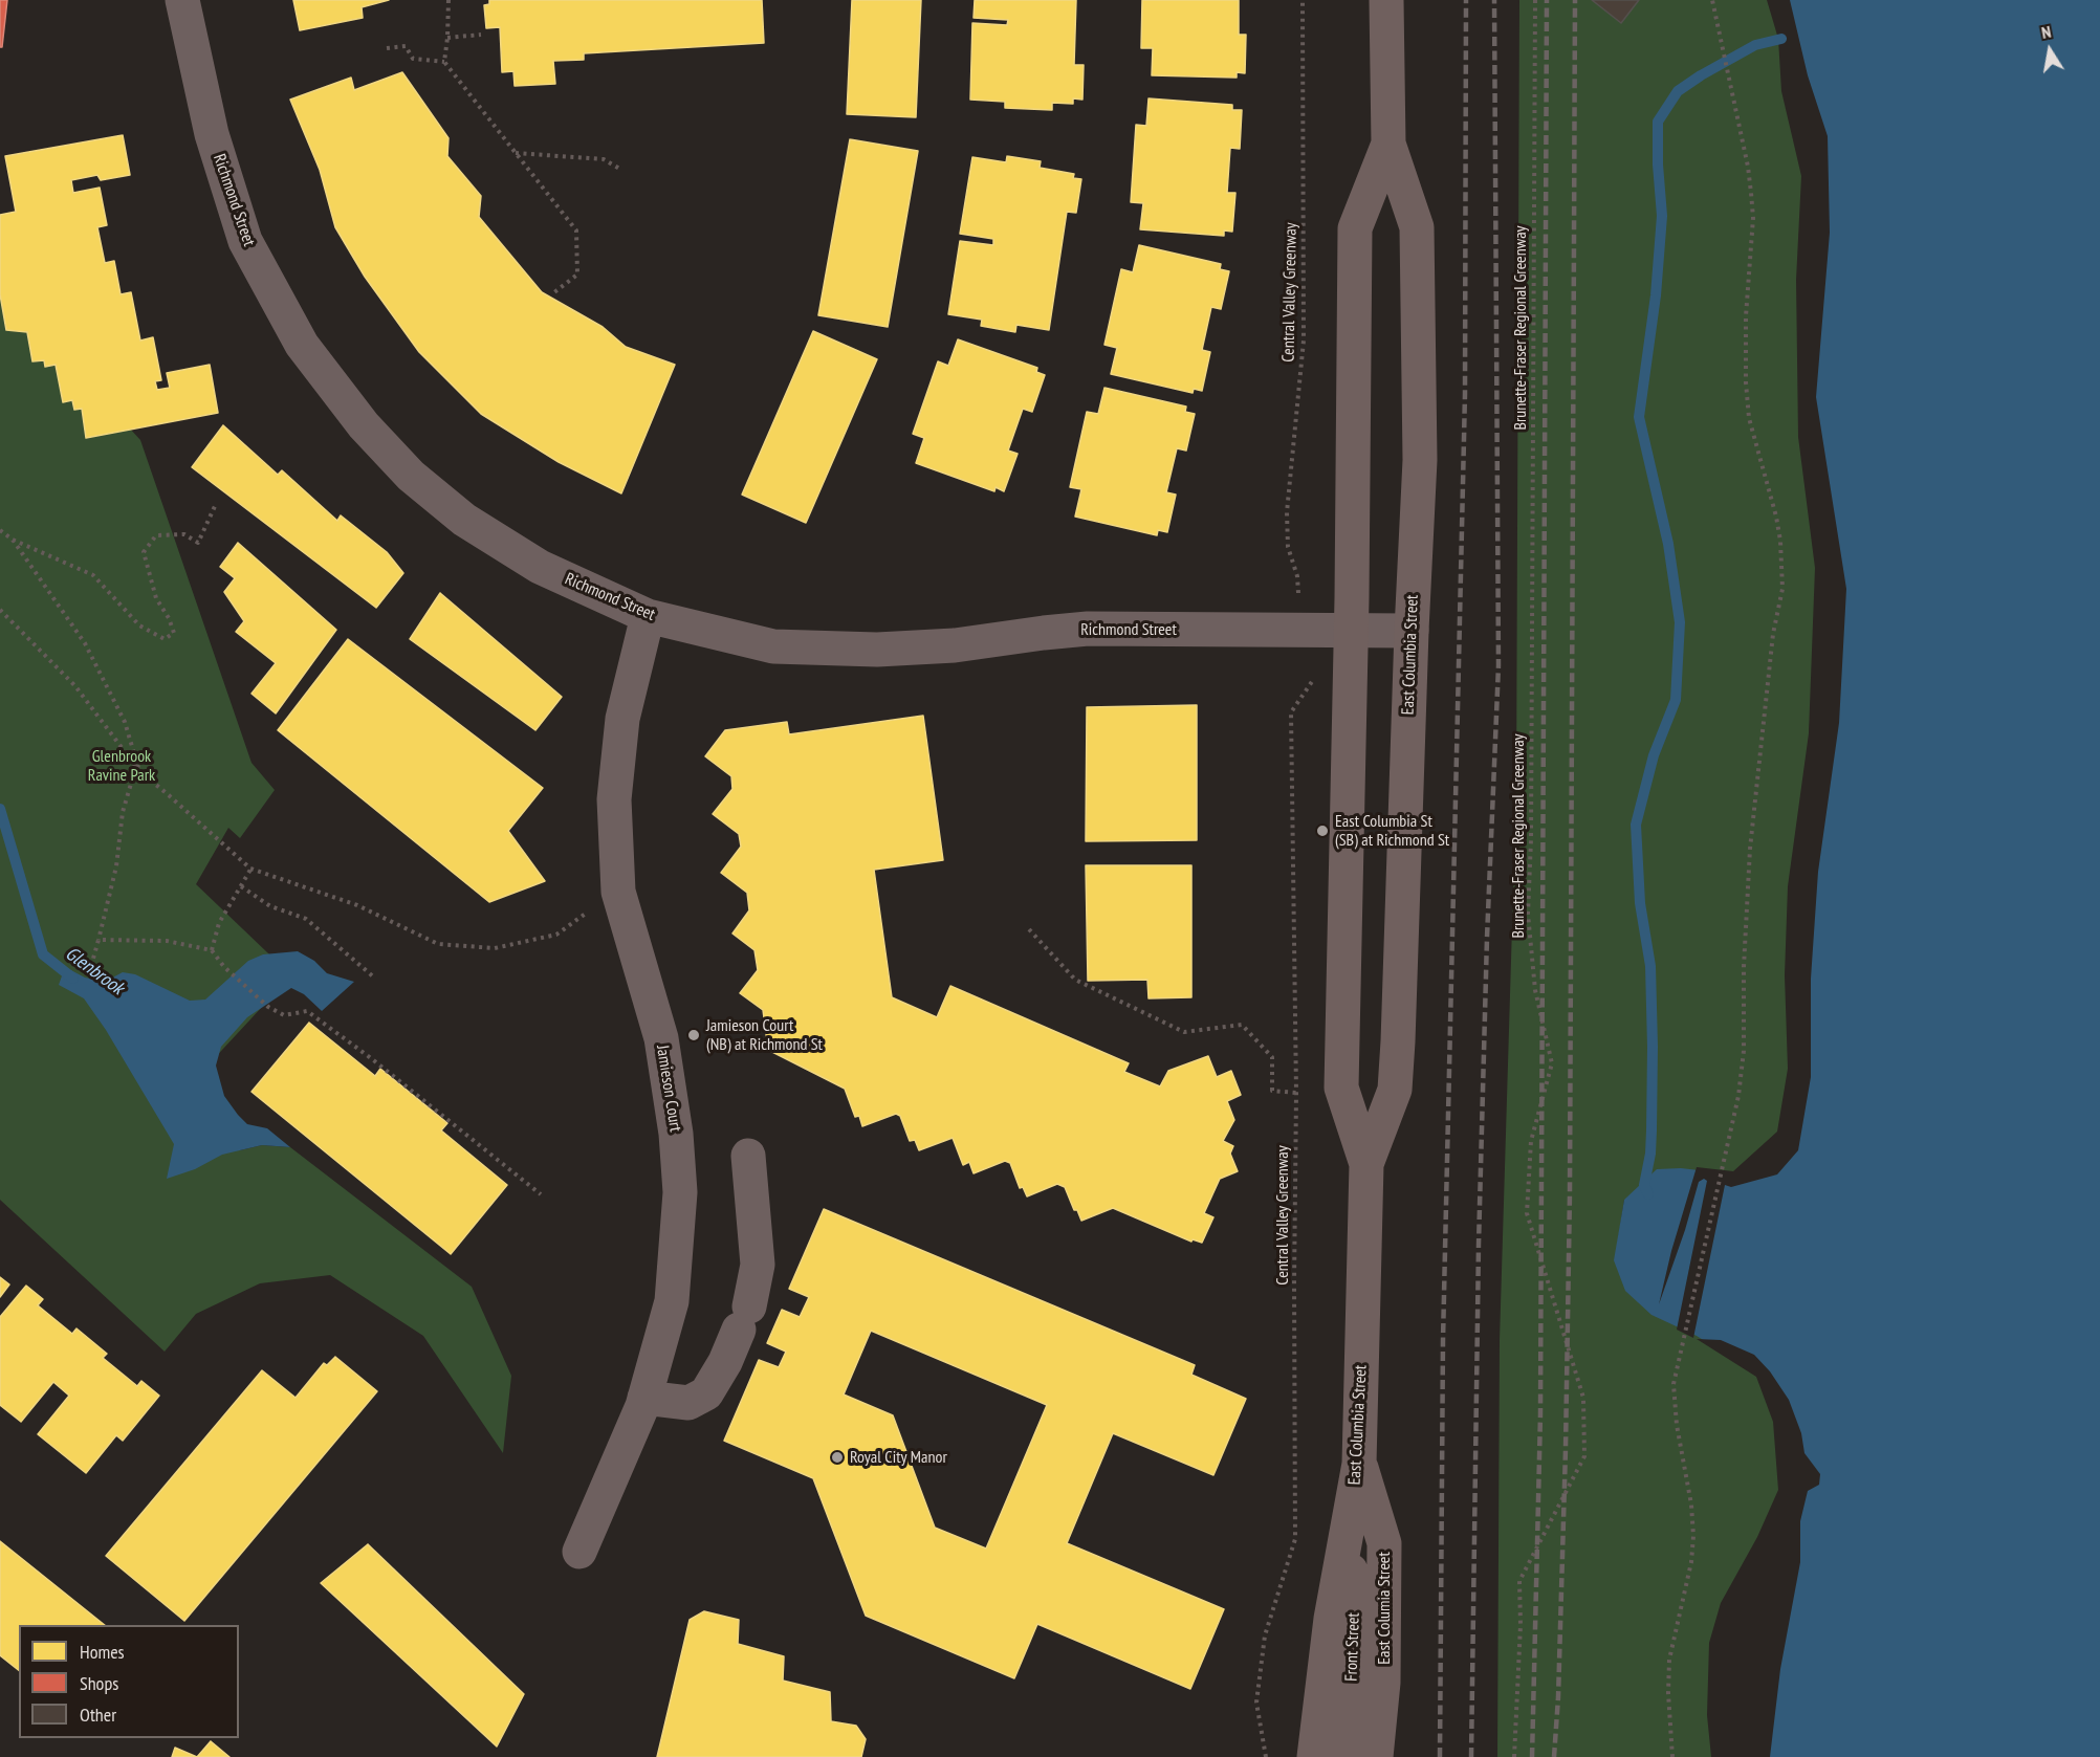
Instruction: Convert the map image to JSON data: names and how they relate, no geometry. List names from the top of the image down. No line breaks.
{"streets":{"main road":["East Columbia Street","East Columia Street","Front Street"],"street":["Richmond Street","Jamieson Court"],"path":["Central Valley Greenway","Brunette-Fraser Regional Greenway"]},"crossings":[["Richmond Street","East Columbia Street"],["Richmond Street","Jamieson Court"],["East Columbia Street","East Columia Street"],["East Columbia Street","Front Street"]],"water":["Glenbrook"],"parks":["Glenbrook Ravine Park"],"places":["East Columbia St (SB) at Richmond St","Jamieson Court (NB) at Richmond St","Royal City Manor"],"legend":["Homes","Shops","Other"],"north":"top"}
